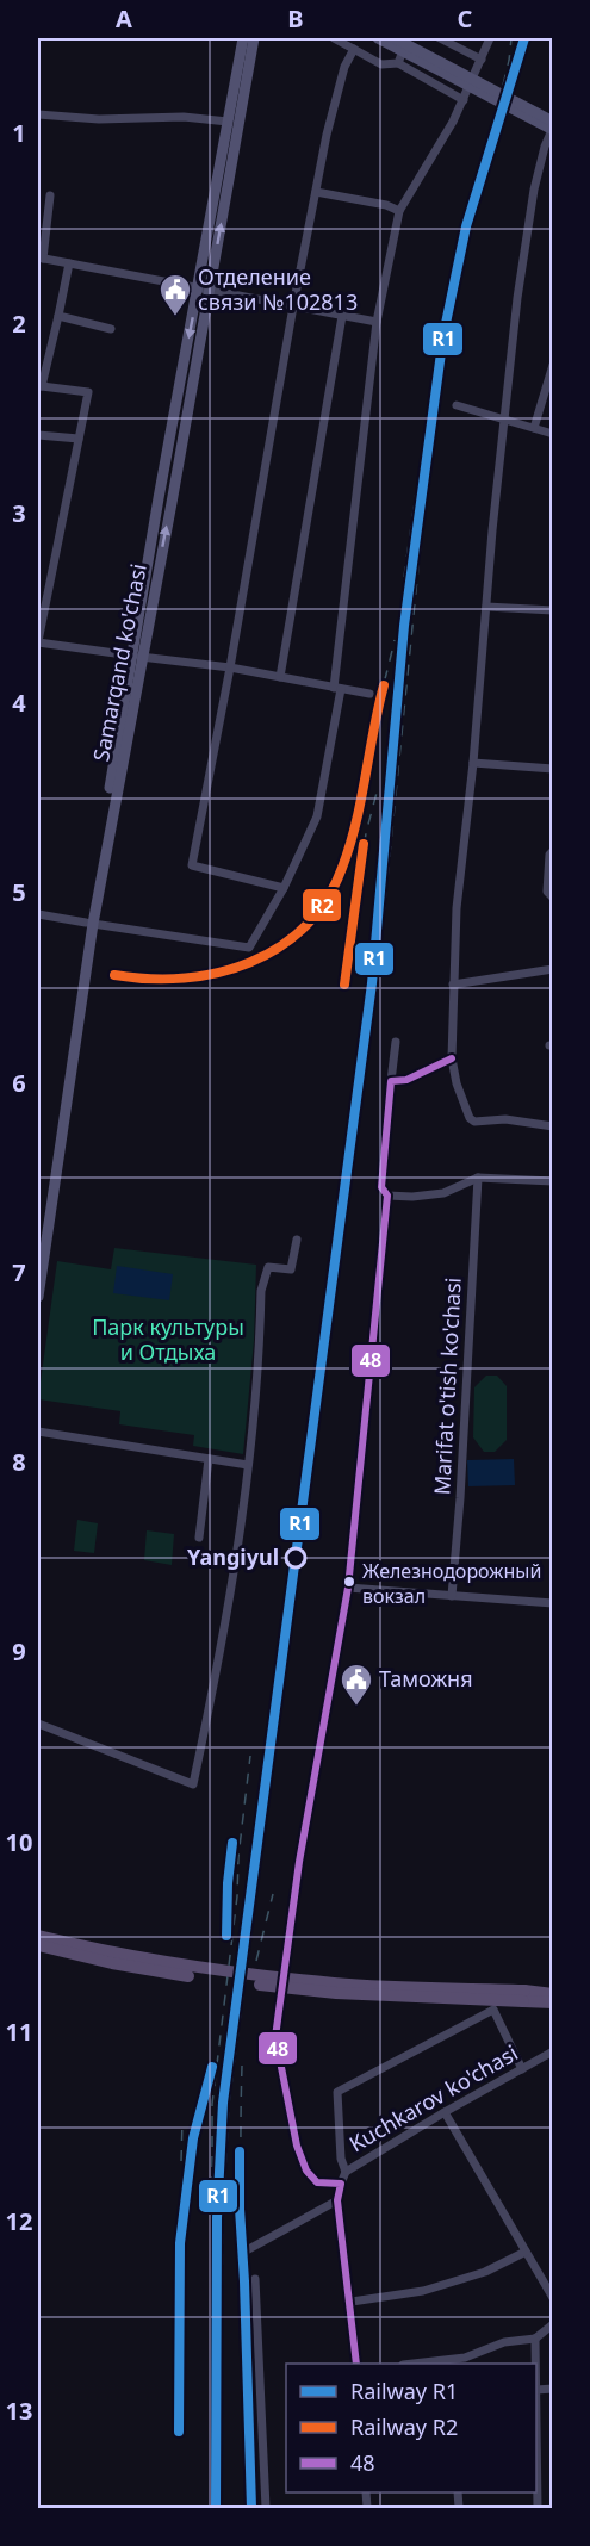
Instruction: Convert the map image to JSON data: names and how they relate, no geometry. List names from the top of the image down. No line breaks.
{"streets":{"main road":["Samarqand ko'chasi"],"street":["Marifat o'tish ko'chasi","Kuchkarov ko'chasi"]},"parks":["Парк культуры и Отдыха"],"places":{"public building":["Отделение связи №102813","Таможня"],"other":["Yangiyul","Железнодорожный вокзал"]},"lines":["rail line R1","rail line R2","transit line 48"],"legend":["Railway R1","Railway R2","48"],"grid":{"columns":["A","B","C"],"rows":["1","2","3","4","5","6","7","8","9","10","11","12","13"]}}
